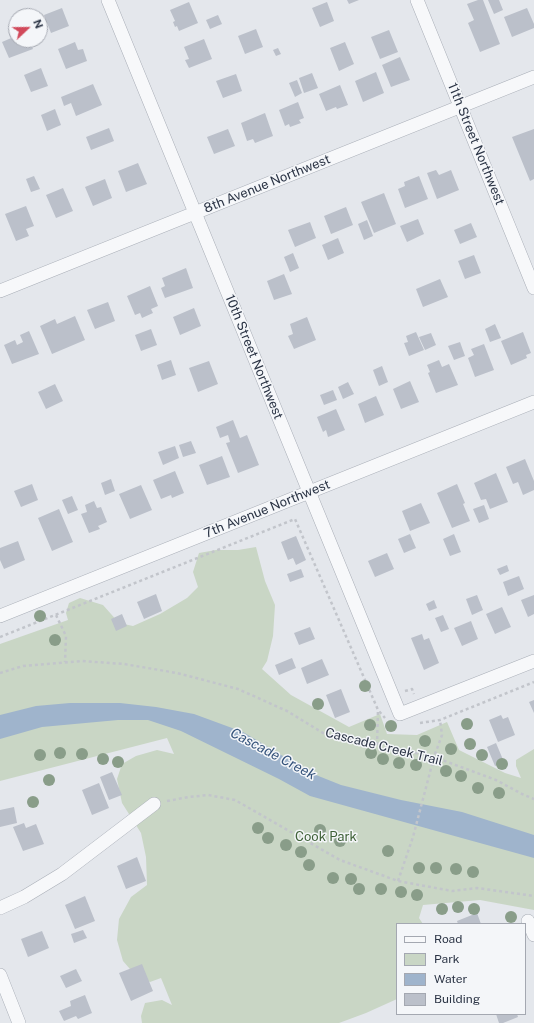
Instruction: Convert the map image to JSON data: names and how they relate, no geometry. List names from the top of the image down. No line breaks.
{"streets":{"street":["11th Street Northwest","8th Avenue Northwest","10th Street Northwest","7th Avenue Northwest"],"path":["Cascade Creek Trail"]},"crossings":[["11th Street Northwest","8th Avenue Northwest"],["8th Avenue Northwest","10th Street Northwest"],["10th Street Northwest","7th Avenue Northwest"]],"water":["Cascade Creek"],"parks":["Cook Park"],"legend":["Road","Park","Water","Building"],"north":"right"}
